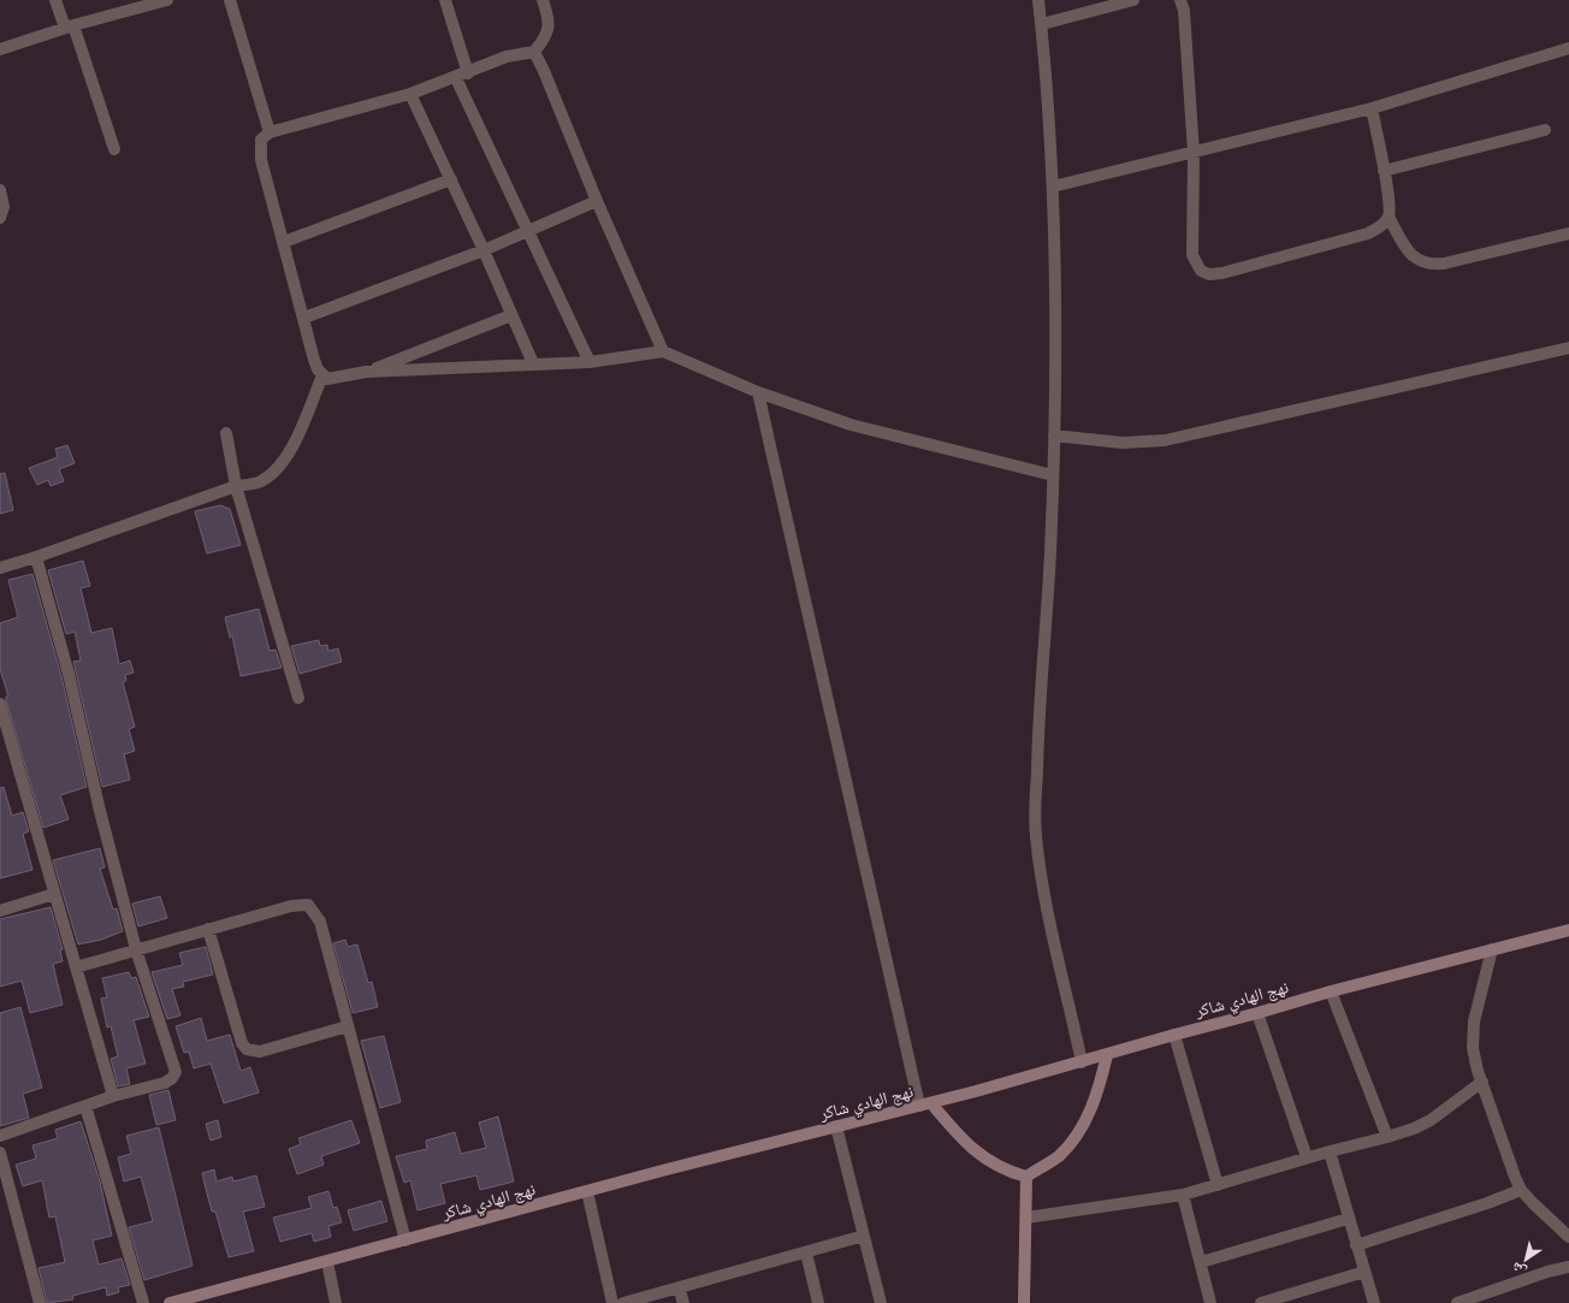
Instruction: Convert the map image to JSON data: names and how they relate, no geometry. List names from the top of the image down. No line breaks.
{"streets":{"street":["نهج الهادي شاكر"]},"north":"bottom left"}
